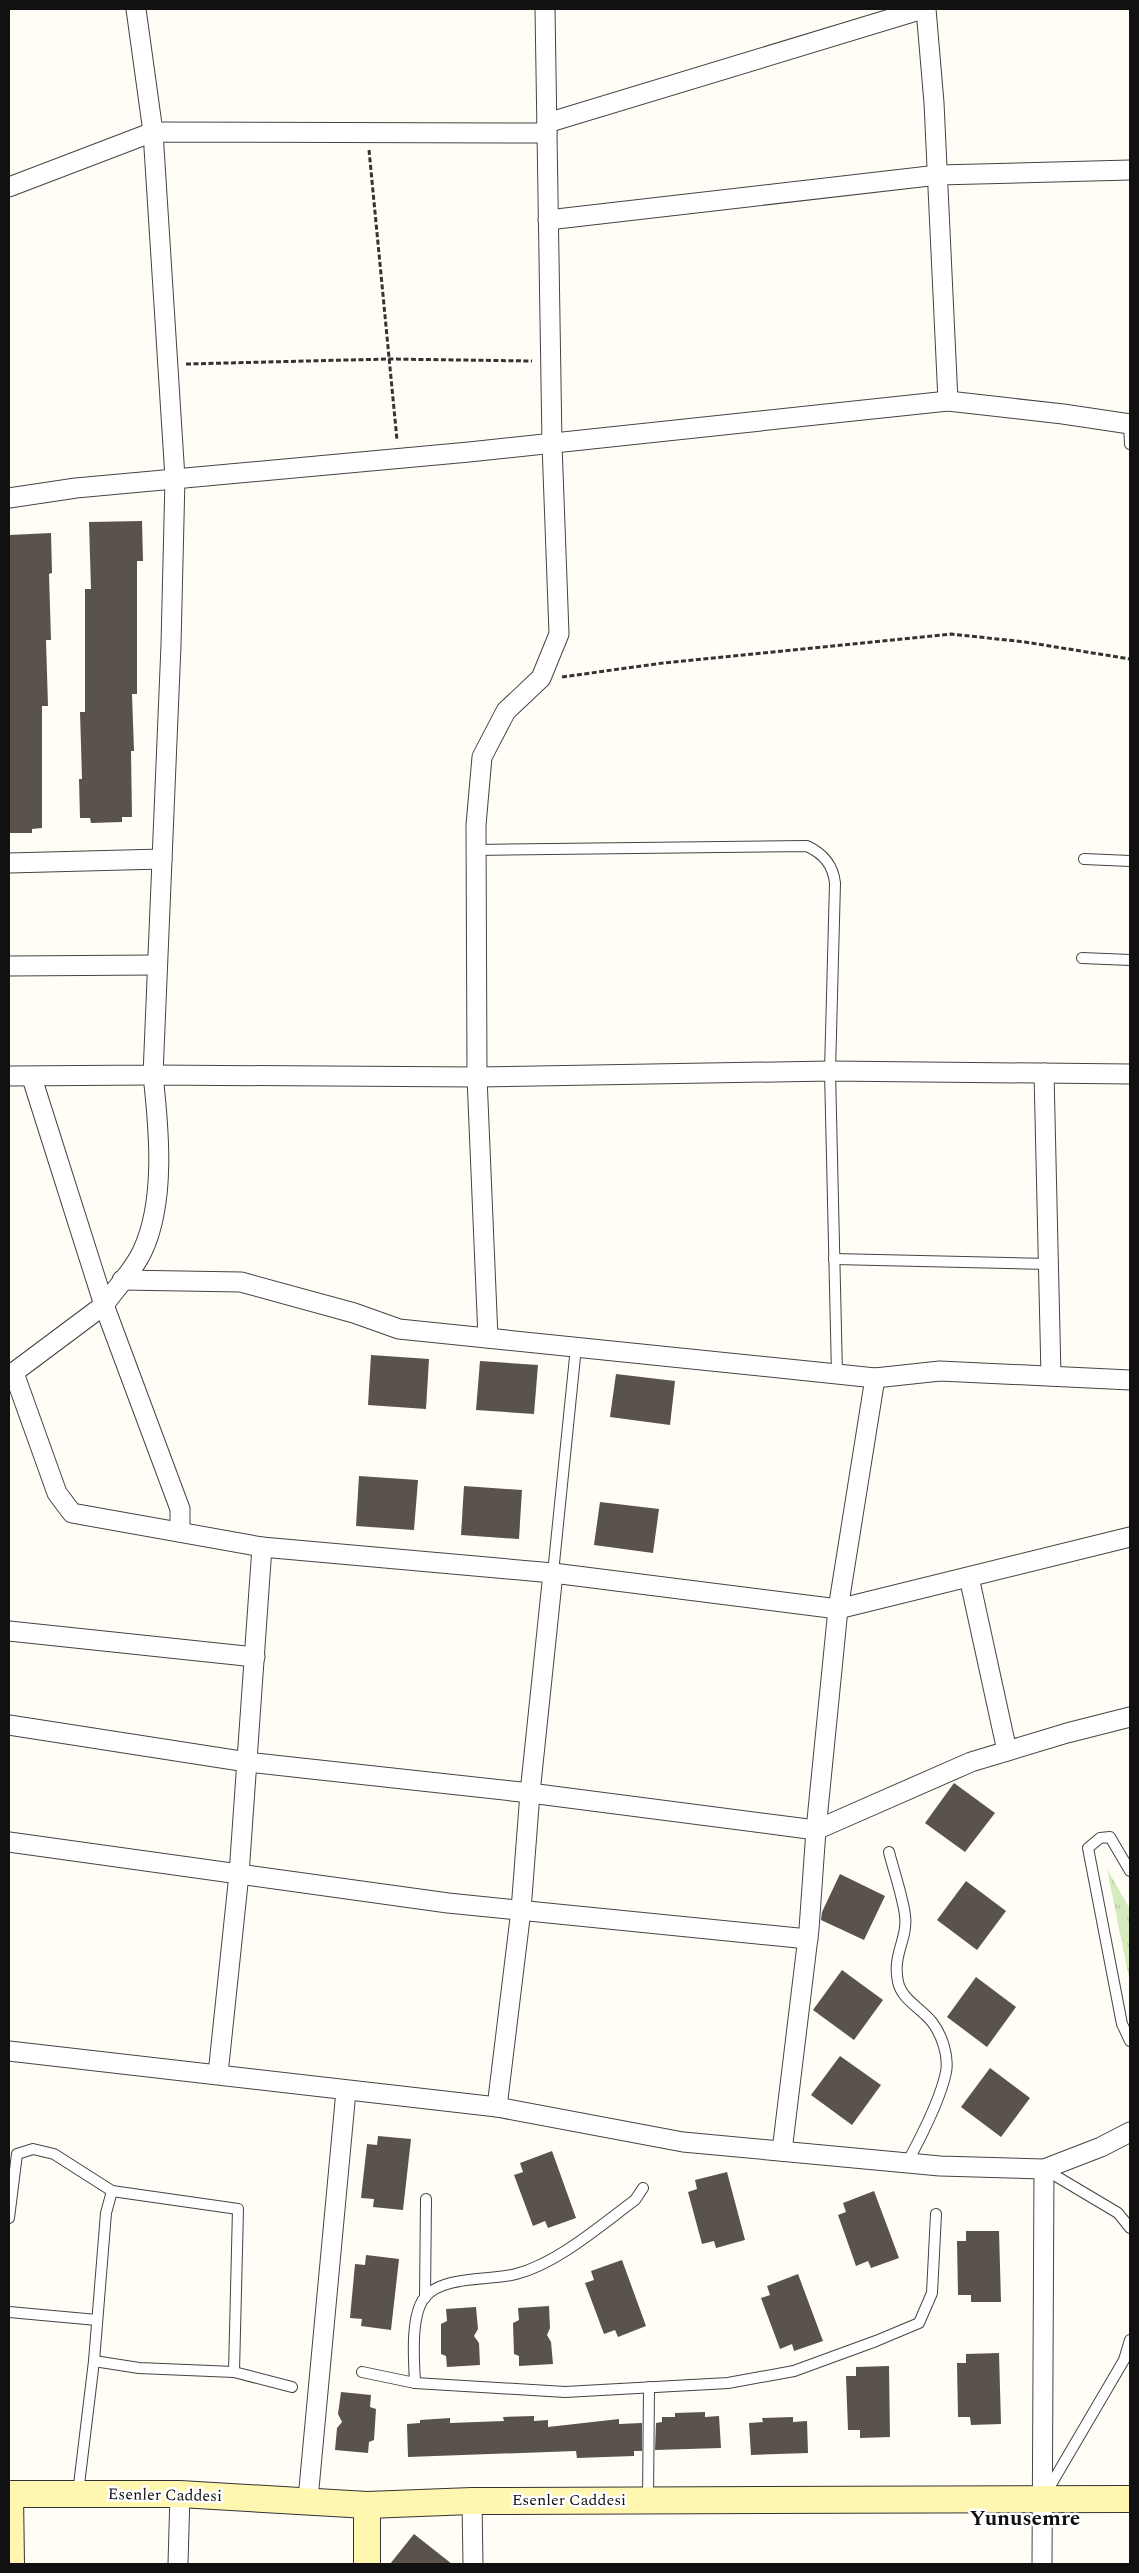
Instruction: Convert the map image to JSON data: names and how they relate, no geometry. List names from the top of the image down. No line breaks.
{"streets":{"street":["Esenler Caddesi"]},"districts":["Yunusemre"]}
